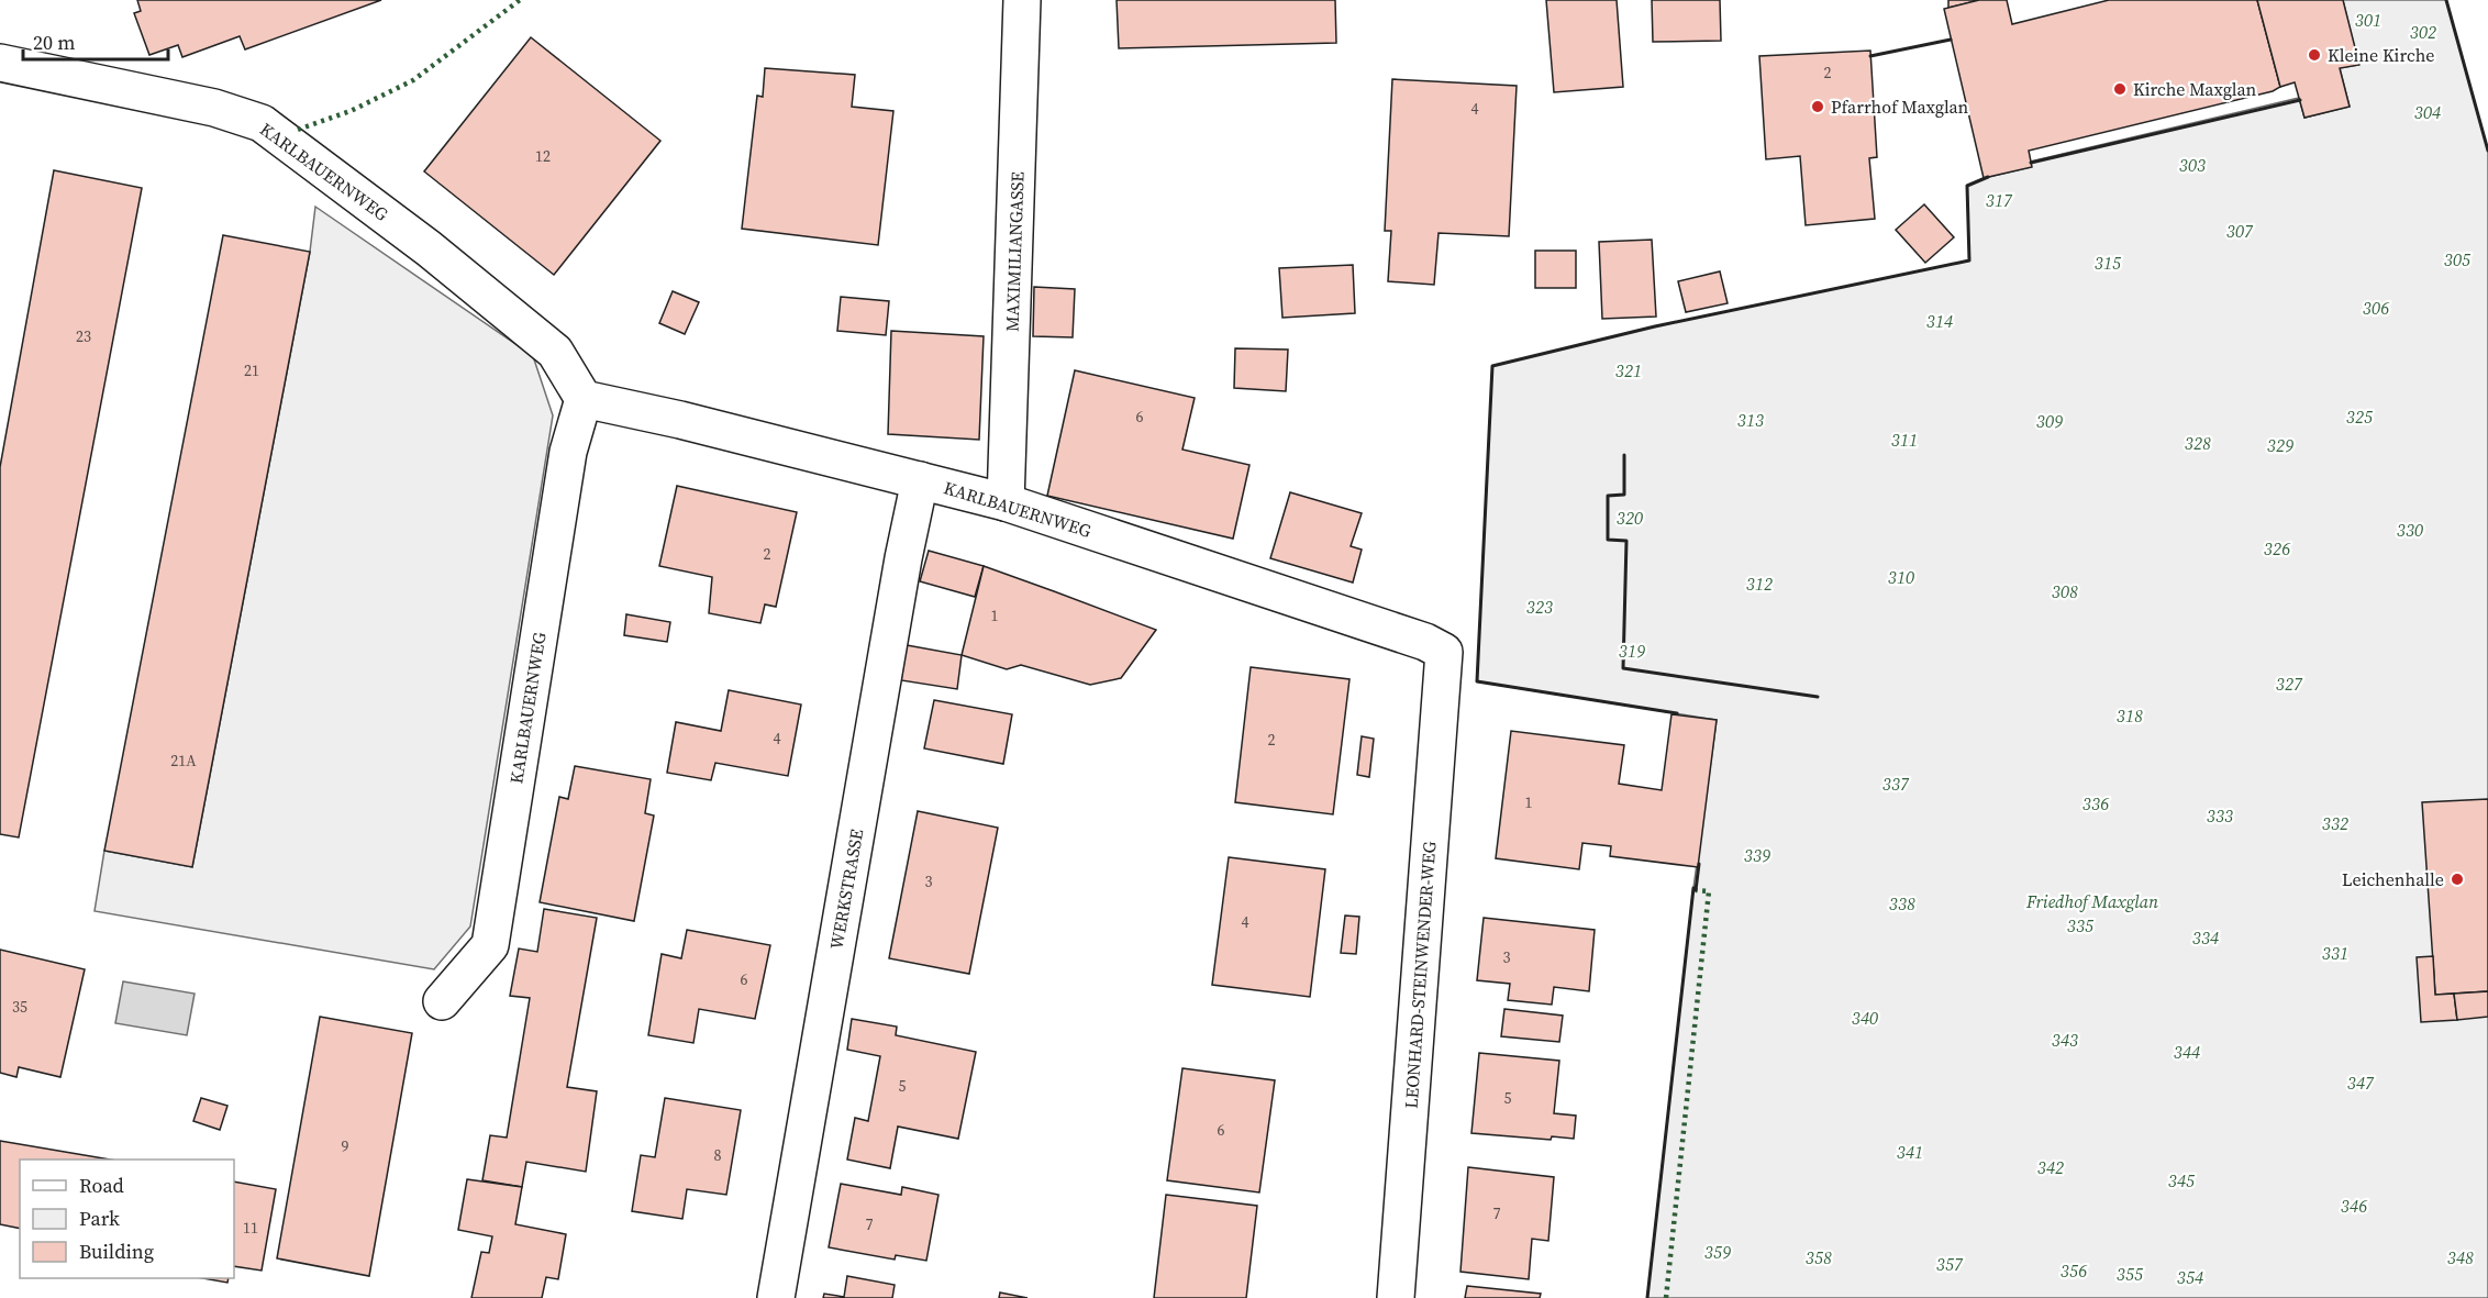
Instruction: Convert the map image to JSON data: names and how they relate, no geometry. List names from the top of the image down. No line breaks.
{"streets":{"street":["KARLBAUERNWEG","MAXIMILIANGASSE","WERKSTRASSE","LEONHARD-STEINWENDER-WEG"]},"crossings":[["KARLBAUERNWEG","MAXIMILIANGASSE"],["KARLBAUERNWEG","WERKSTRASSE"],["KARLBAUERNWEG","LEONHARD-STEINWENDER-WEG"]],"parks":["301","302","304","303","317","307","305","315","306","314","321","325","313","309","311","328","329","320","330","326","310","312","308","323","319","327","318","337","336","333","332","339","Friedhof Maxglan","338","335","334","331","340","343","344","347","341","342","345","346","359","358","348","357","356","355","354"],"places":["Kleine Kirche","Kirche Maxglan","Pfarrhof Maxglan","Leichenhalle"],"house_numbers":["2","4","12","23","21","6","2","1","4","2","21A","1","3","4","3","6","35","5","5","6","9","8","7","7","11"],"legend":["Road","Park","Building"],"scale_bar":"20 m"}
